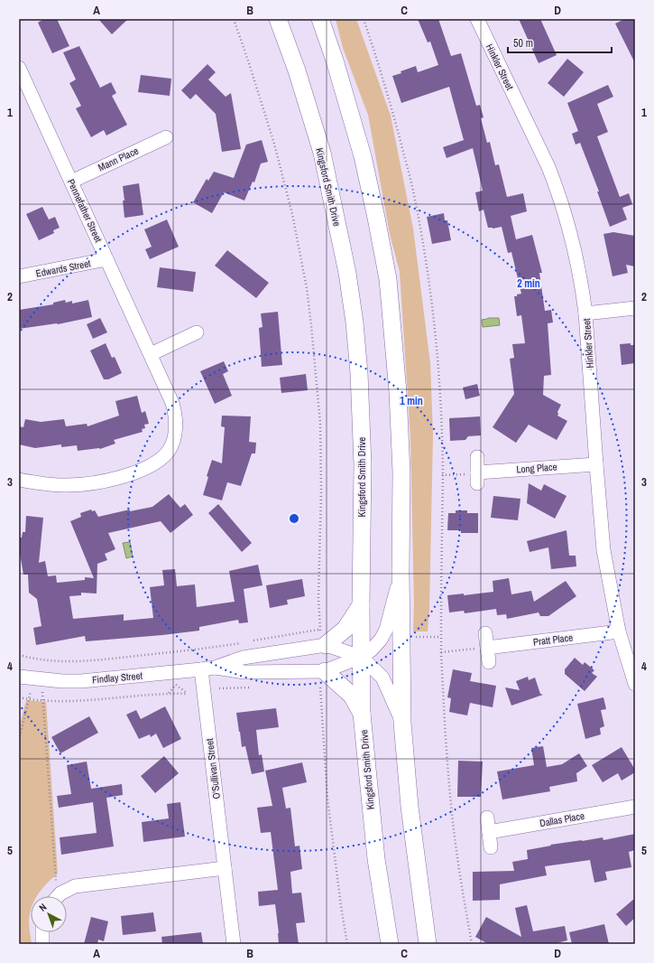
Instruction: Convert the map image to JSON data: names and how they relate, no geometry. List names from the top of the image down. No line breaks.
{"streets":{"main road":["Kingsford Smith Drive"],"street":["Hinkler Street","Mann Place","Pennefather Street","Edwards Street","Long Place","Pratt Place","Findlay Street","O'Sullivan Street","Dallas Place"]},"crossings":[["Hinkler Street","Long Place"],["Hinkler Street","Pratt Place"],["Mann Place","Pennefather Street"],["Kingsford Smith Drive","Findlay Street"],["Pennefather Street","Edwards Street"],["Findlay Street","O'Sullivan Street"]],"scale_bar":"50 m","north":"top left","grid":{"columns":["A","B","C","D"],"rows":["1","2","3","4","5"]},"rings":["2 min","1 min"]}
